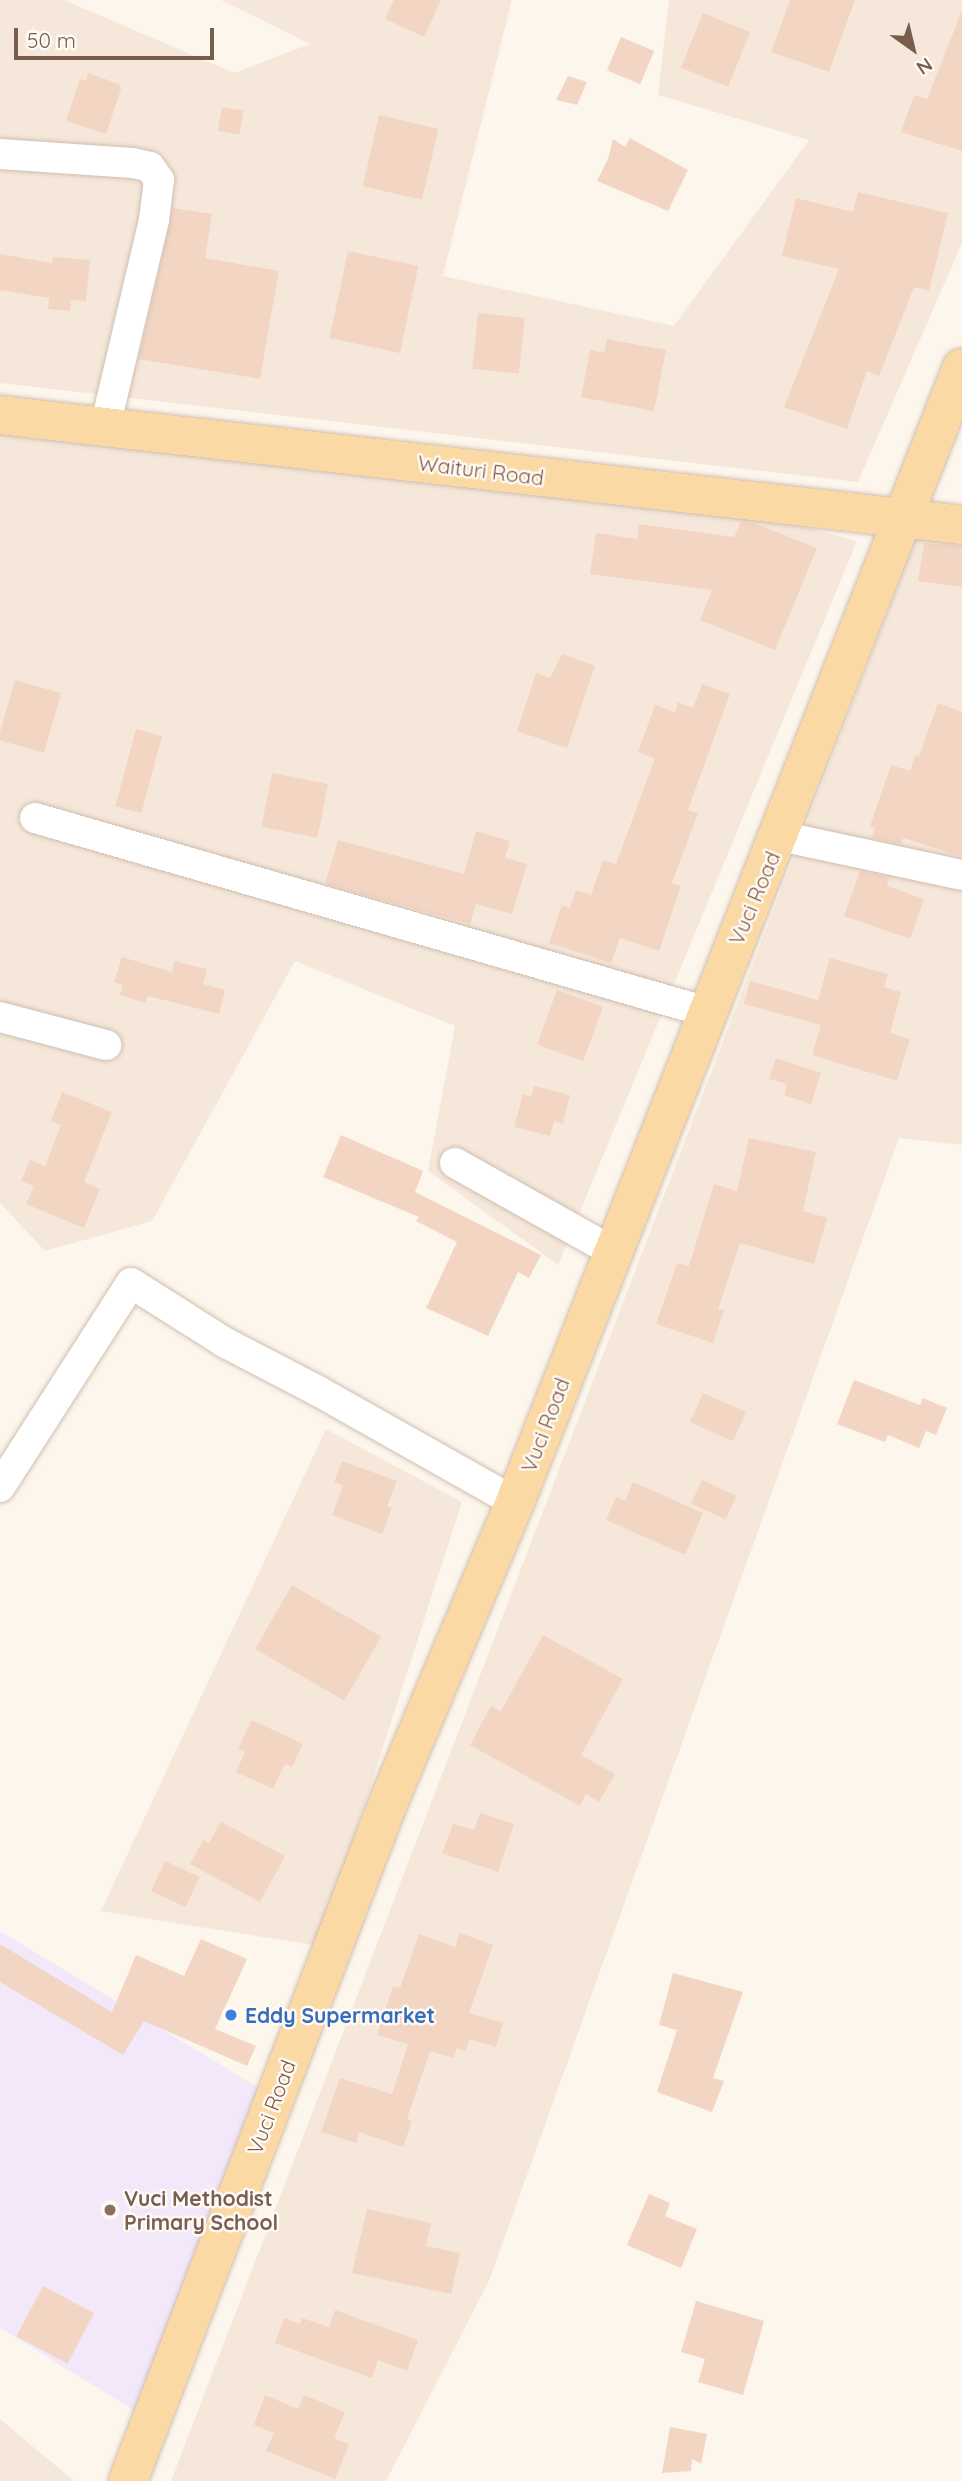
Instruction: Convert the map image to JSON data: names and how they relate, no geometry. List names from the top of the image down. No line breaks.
{"streets":{"main road":["Waituri Road","Vuci Road"]},"crossings":[["Waituri Road","Vuci Road"]],"places":["Eddy Supermarket","Vuci Methodist Primary School"],"scale_bar":"50 m","north":"bottom right"}
